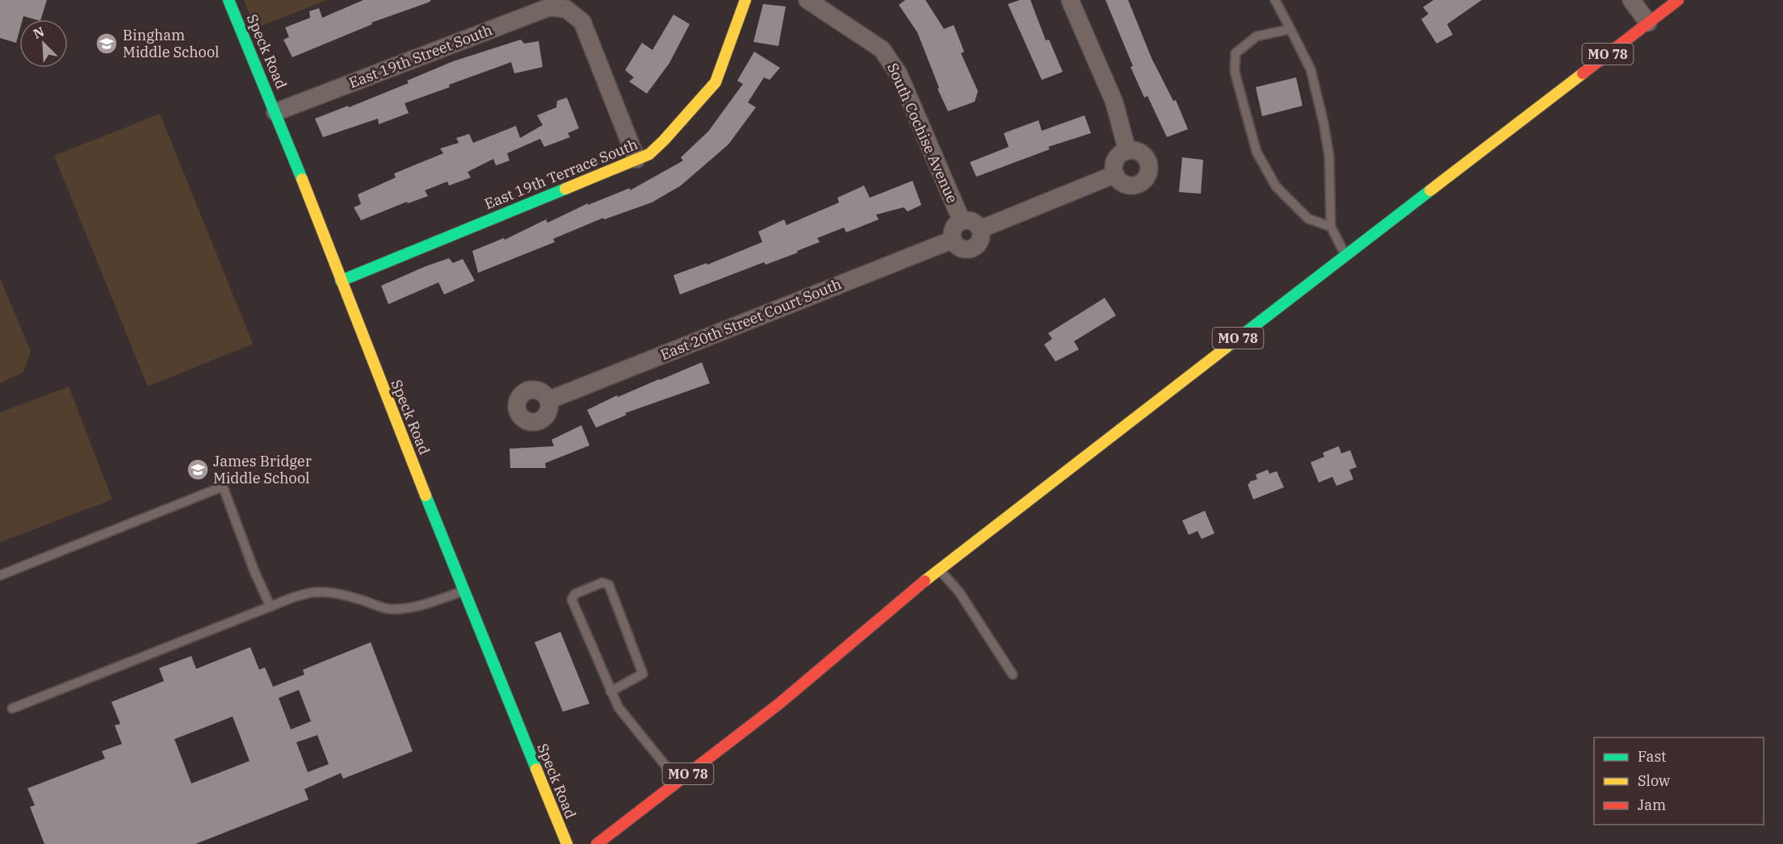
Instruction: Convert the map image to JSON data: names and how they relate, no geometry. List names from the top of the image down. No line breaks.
{"streets":{"street":["Speck Road","MO 78","East 19th Street South","South Cochise Avenue","East 19th Terrace South","East 20th Street Court South"]},"crossings":[["Speck Road","East 19th Street South"],["Speck Road","East 19th Terrace South"],["East 19th Street South","East 19th Terrace South"],["South Cochise Avenue","East 20th Street Court South"]],"places":{"school or university":["Bingham Middle School","James Bridger Middle School"]},"legend":["Fast","Slow","Jam"],"north":"top left"}
